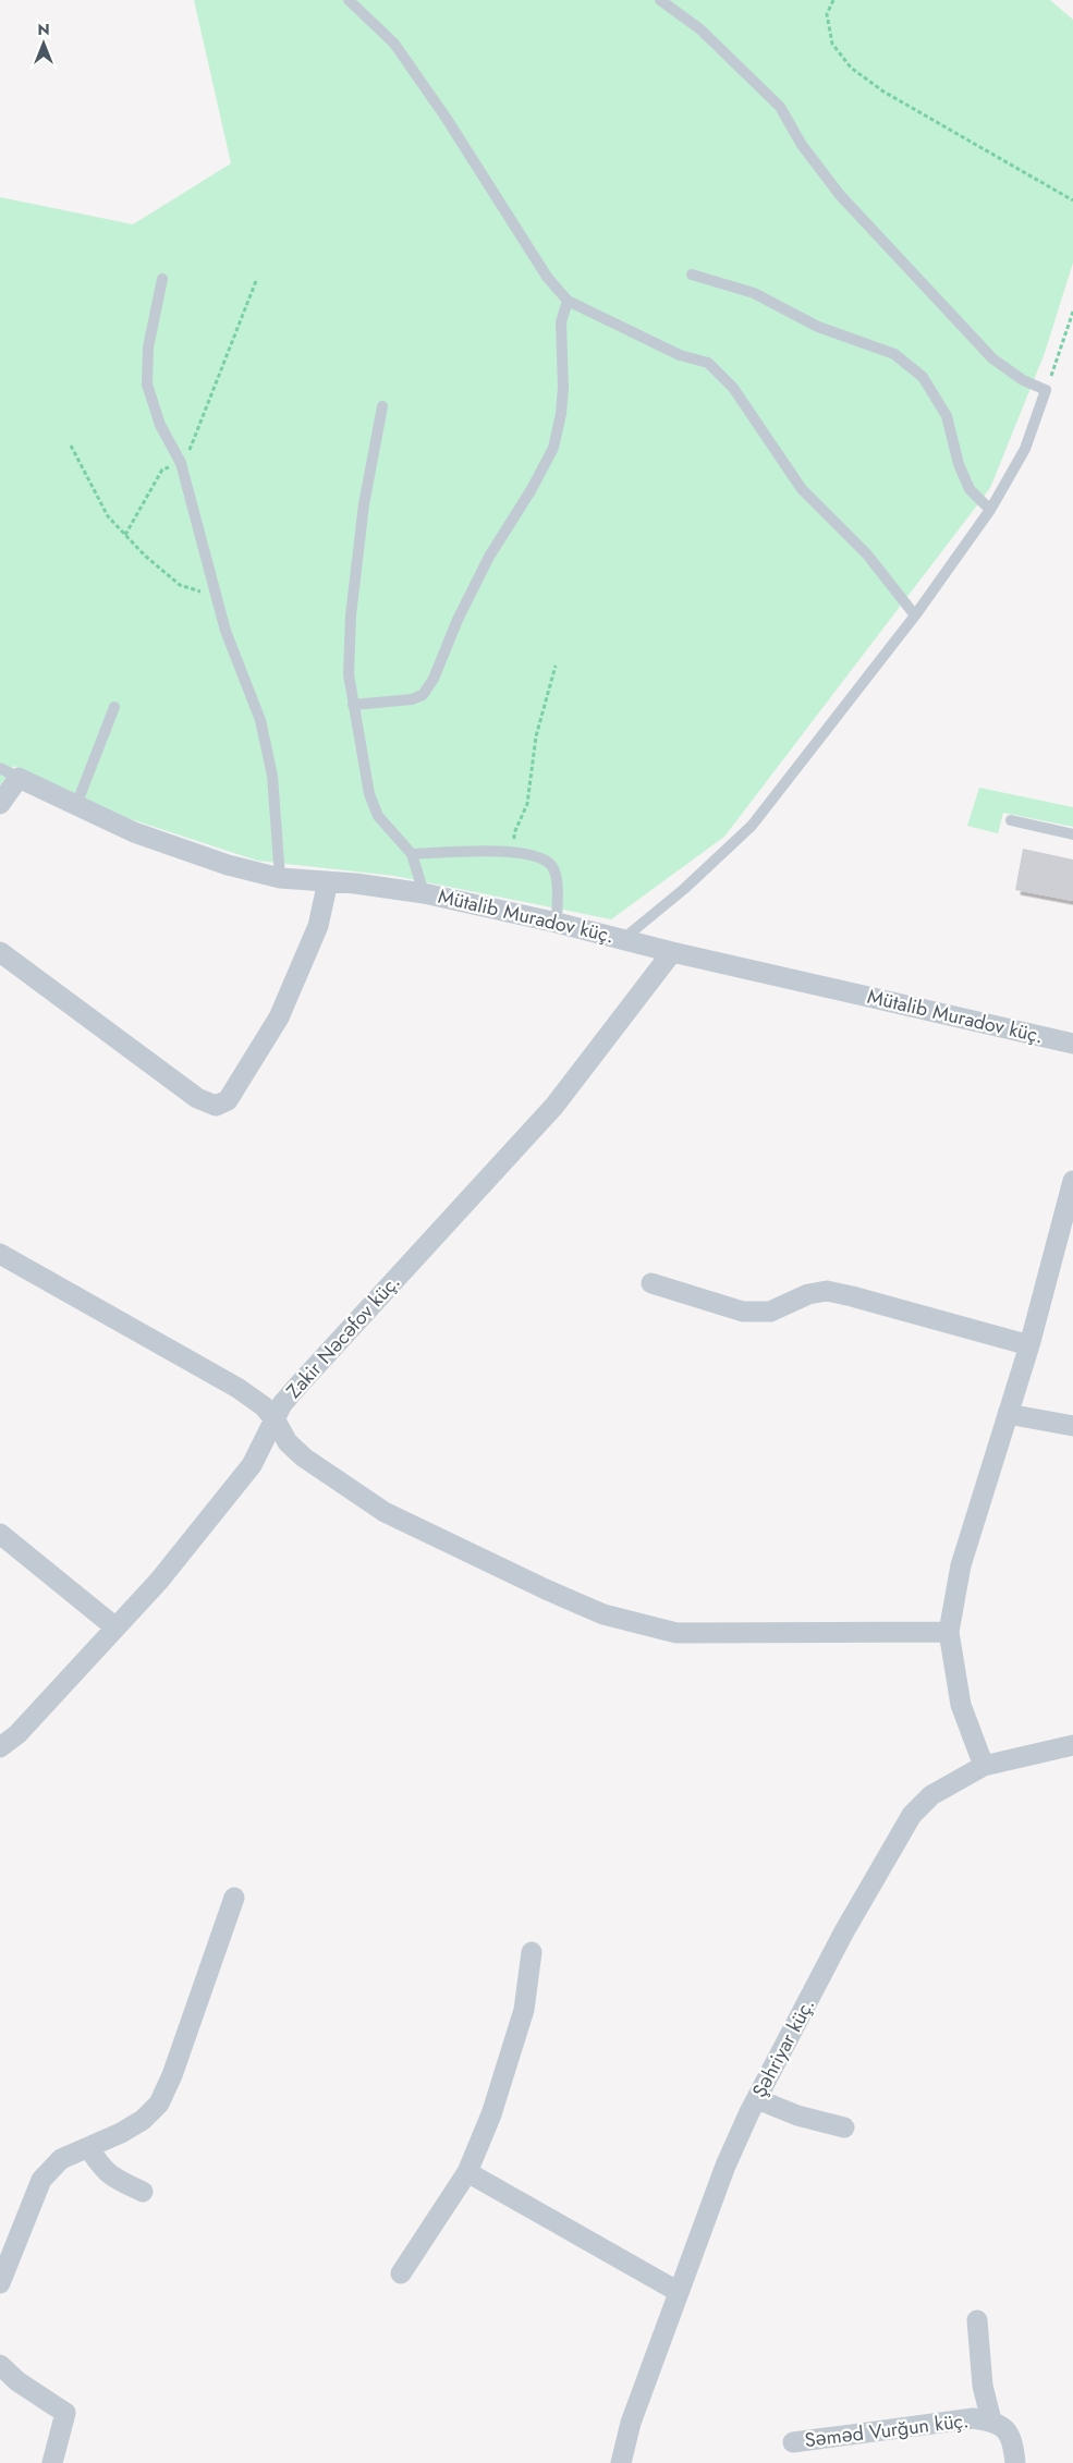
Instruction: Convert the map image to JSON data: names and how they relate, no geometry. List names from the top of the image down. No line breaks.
{"streets":{"street":["Mütalib Muradov küç.","Zakir Nəcəfov küç.","Şəhriyar küç.","Səməd Vurğun küç."]},"crossings":[["Mütalib Muradov küç.","Zakir Nəcəfov küç."]],"north":"top"}
